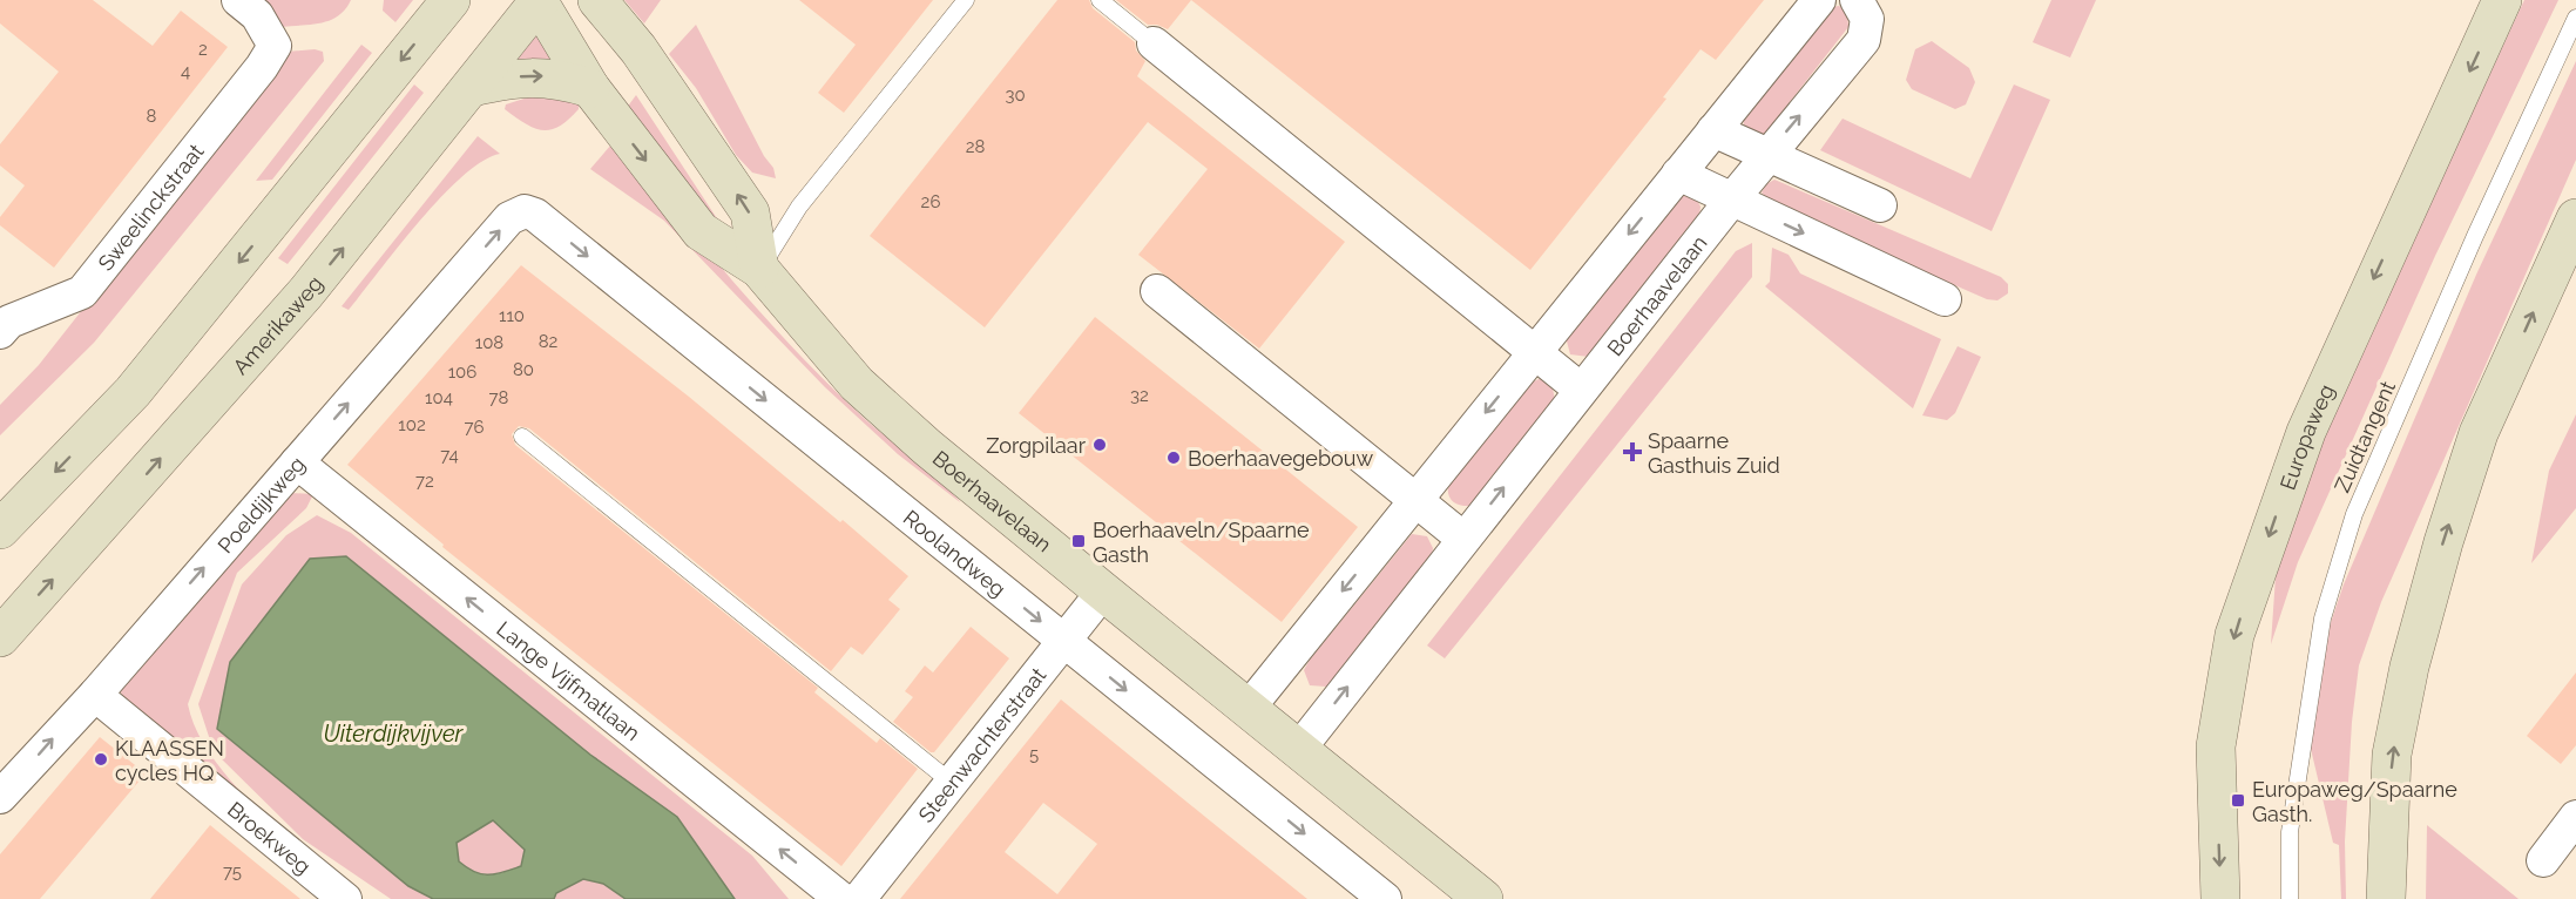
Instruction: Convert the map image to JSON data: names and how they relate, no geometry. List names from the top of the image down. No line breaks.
{"streets":{"main road":["Boerhaavelaan","Amerikaweg","Europaweg"],"street":["Sweelinckstraat","Poeldijkweg","Roolandweg","Lange Vijfmatlaan","Steenwachterstraat","Broekweg"],"lane":["Zuidtangent"]},"crossings":[["Boerhaavelaan","Amerikaweg"],["Boerhaavelaan","Steenwachterstraat"],["Poeldijkweg","Roolandweg"],["Poeldijkweg","Lange Vijfmatlaan"],["Poeldijkweg","Broekweg"],["Roolandweg","Steenwachterstraat"]],"one_way":["Poeldijkweg","Roolandweg","Lange Vijfmatlaan"],"water":["Uiterdijkvijver"],"places":{"other":["Zorgpilaar","Boerhaavegebouw","KLAASSEN cycles HQ"],"health":["Spaarne Gasthuis Zuid"],"transit":["Boerhaaveln/Spaarne Gasth","Europaweg/Spaarne Gasth."]},"house_numbers":["2","4","30","8","28","26","110","82","108","80","106","32","104","78","102","76","74","72","5","75"]}
